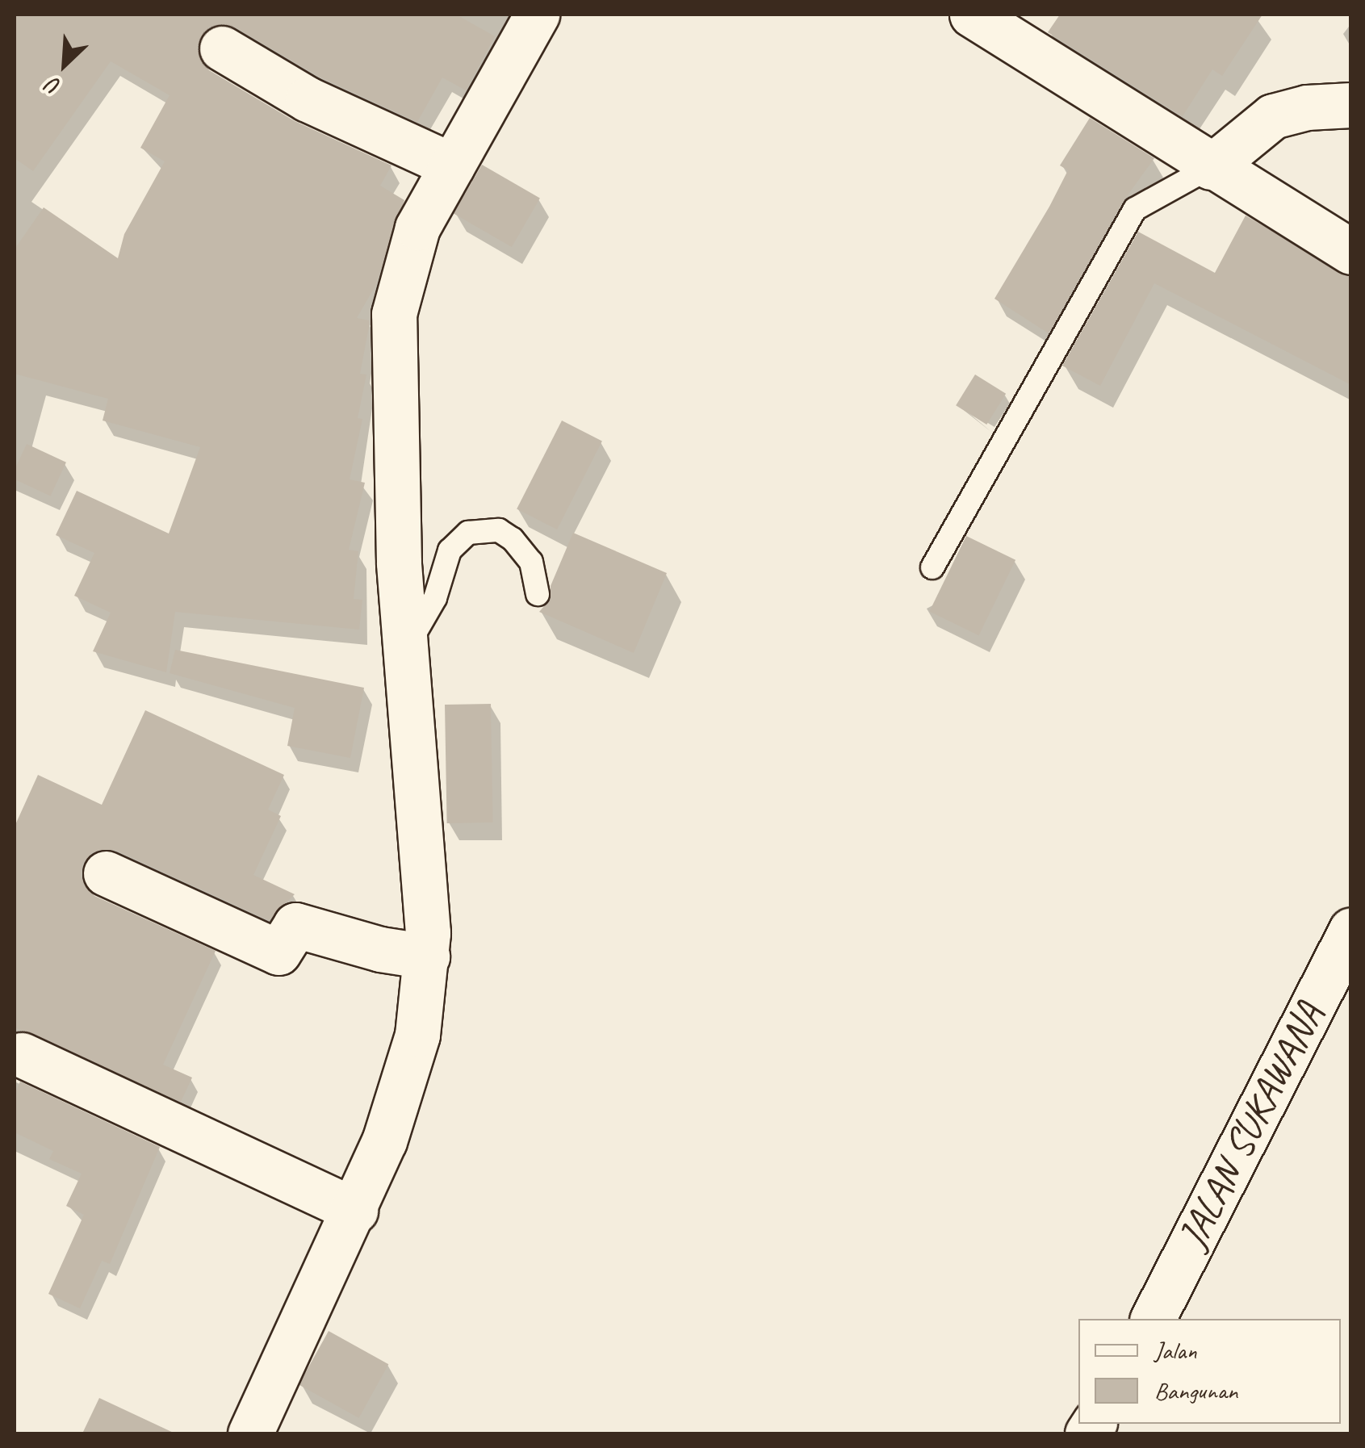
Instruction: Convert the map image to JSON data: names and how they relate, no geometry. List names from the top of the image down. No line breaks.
{"streets":{"street":["JALAN SUKAWANA"]},"legend":["Jalan","Bangunan"],"north":"bottom left"}
